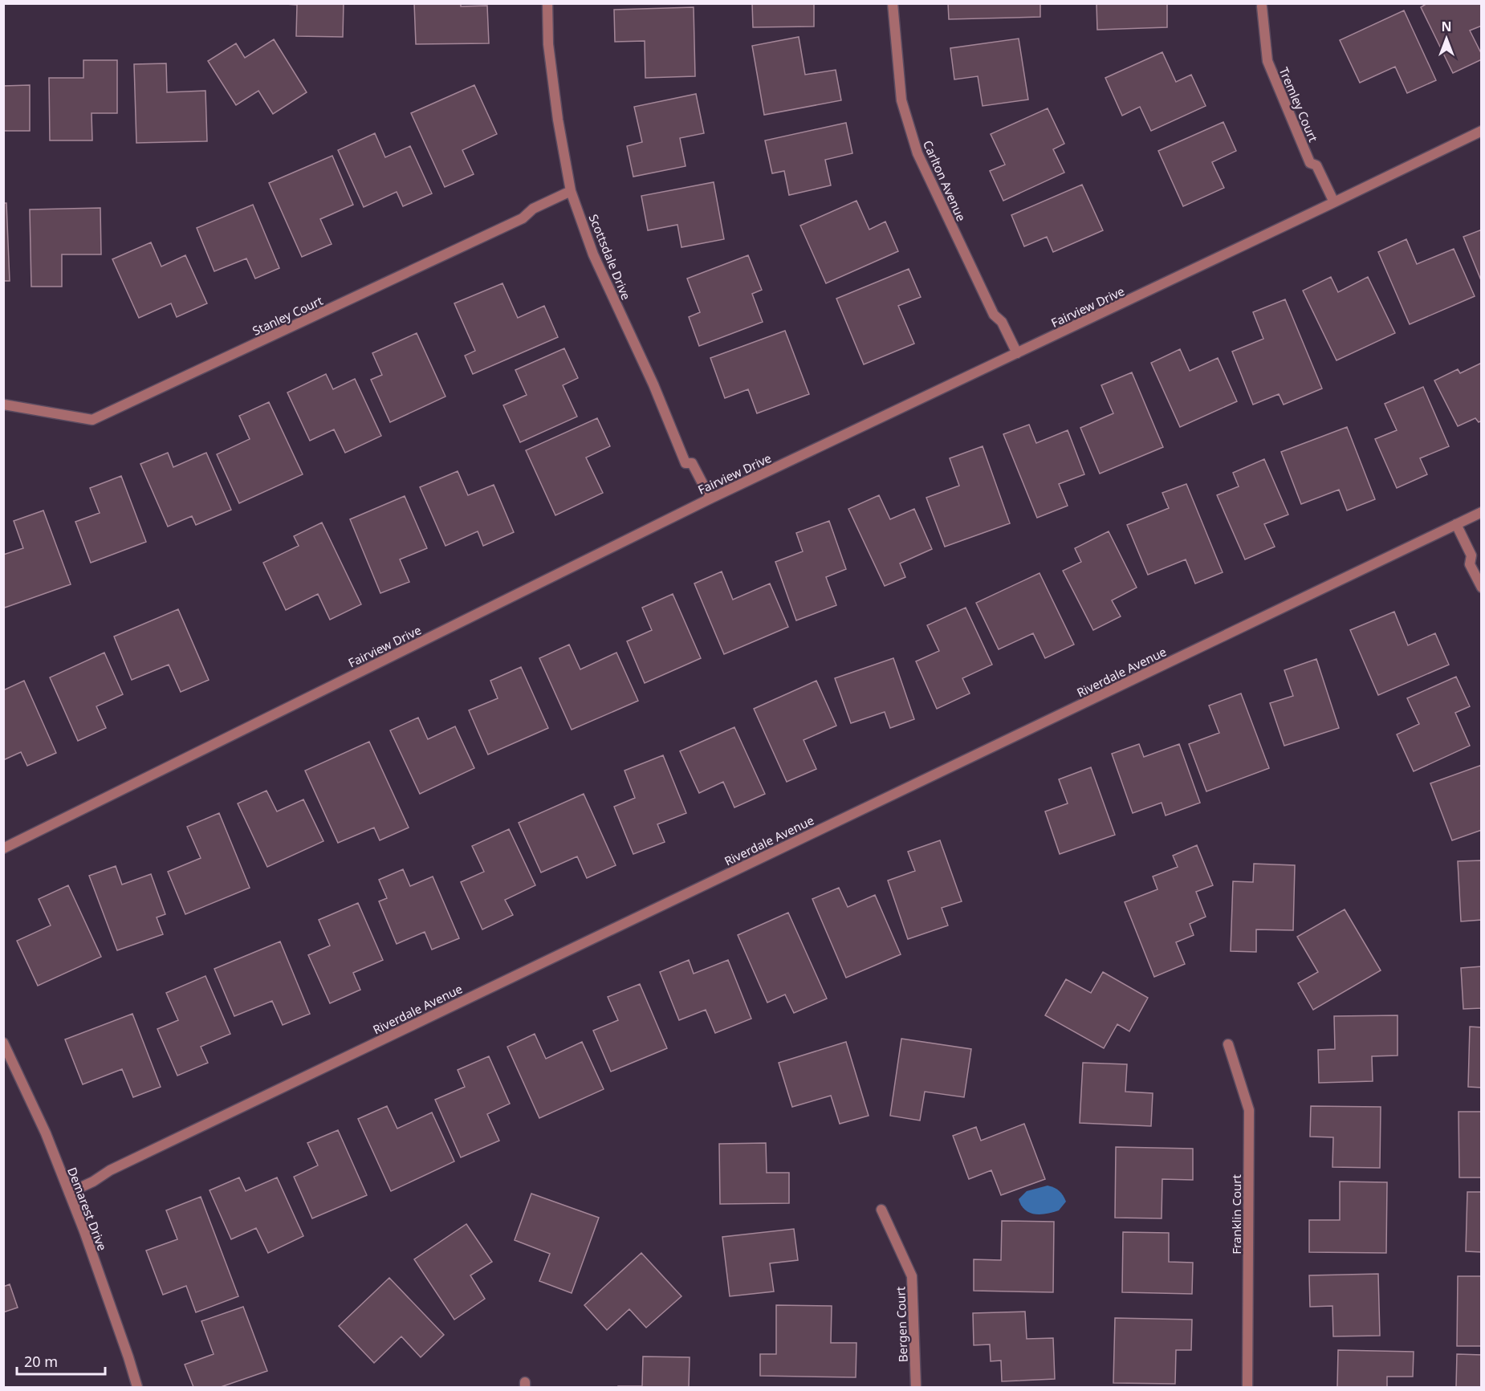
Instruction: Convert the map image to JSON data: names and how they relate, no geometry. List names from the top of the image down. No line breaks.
{"streets":{"street":["Tremley Court","Carlton Avenue","Scottsdale Drive","Fairview Drive","Stanley Court","Riverdale Avenue","Demarest Drive","Franklin Court","Bergen Court"]},"crossings":[["Tremley Court","Fairview Drive"],["Carlton Avenue","Fairview Drive"],["Scottsdale Drive","Fairview Drive"],["Scottsdale Drive","Stanley Court"],["Riverdale Avenue","Demarest Drive"]],"scale_bar":"20 m","north":"top"}
